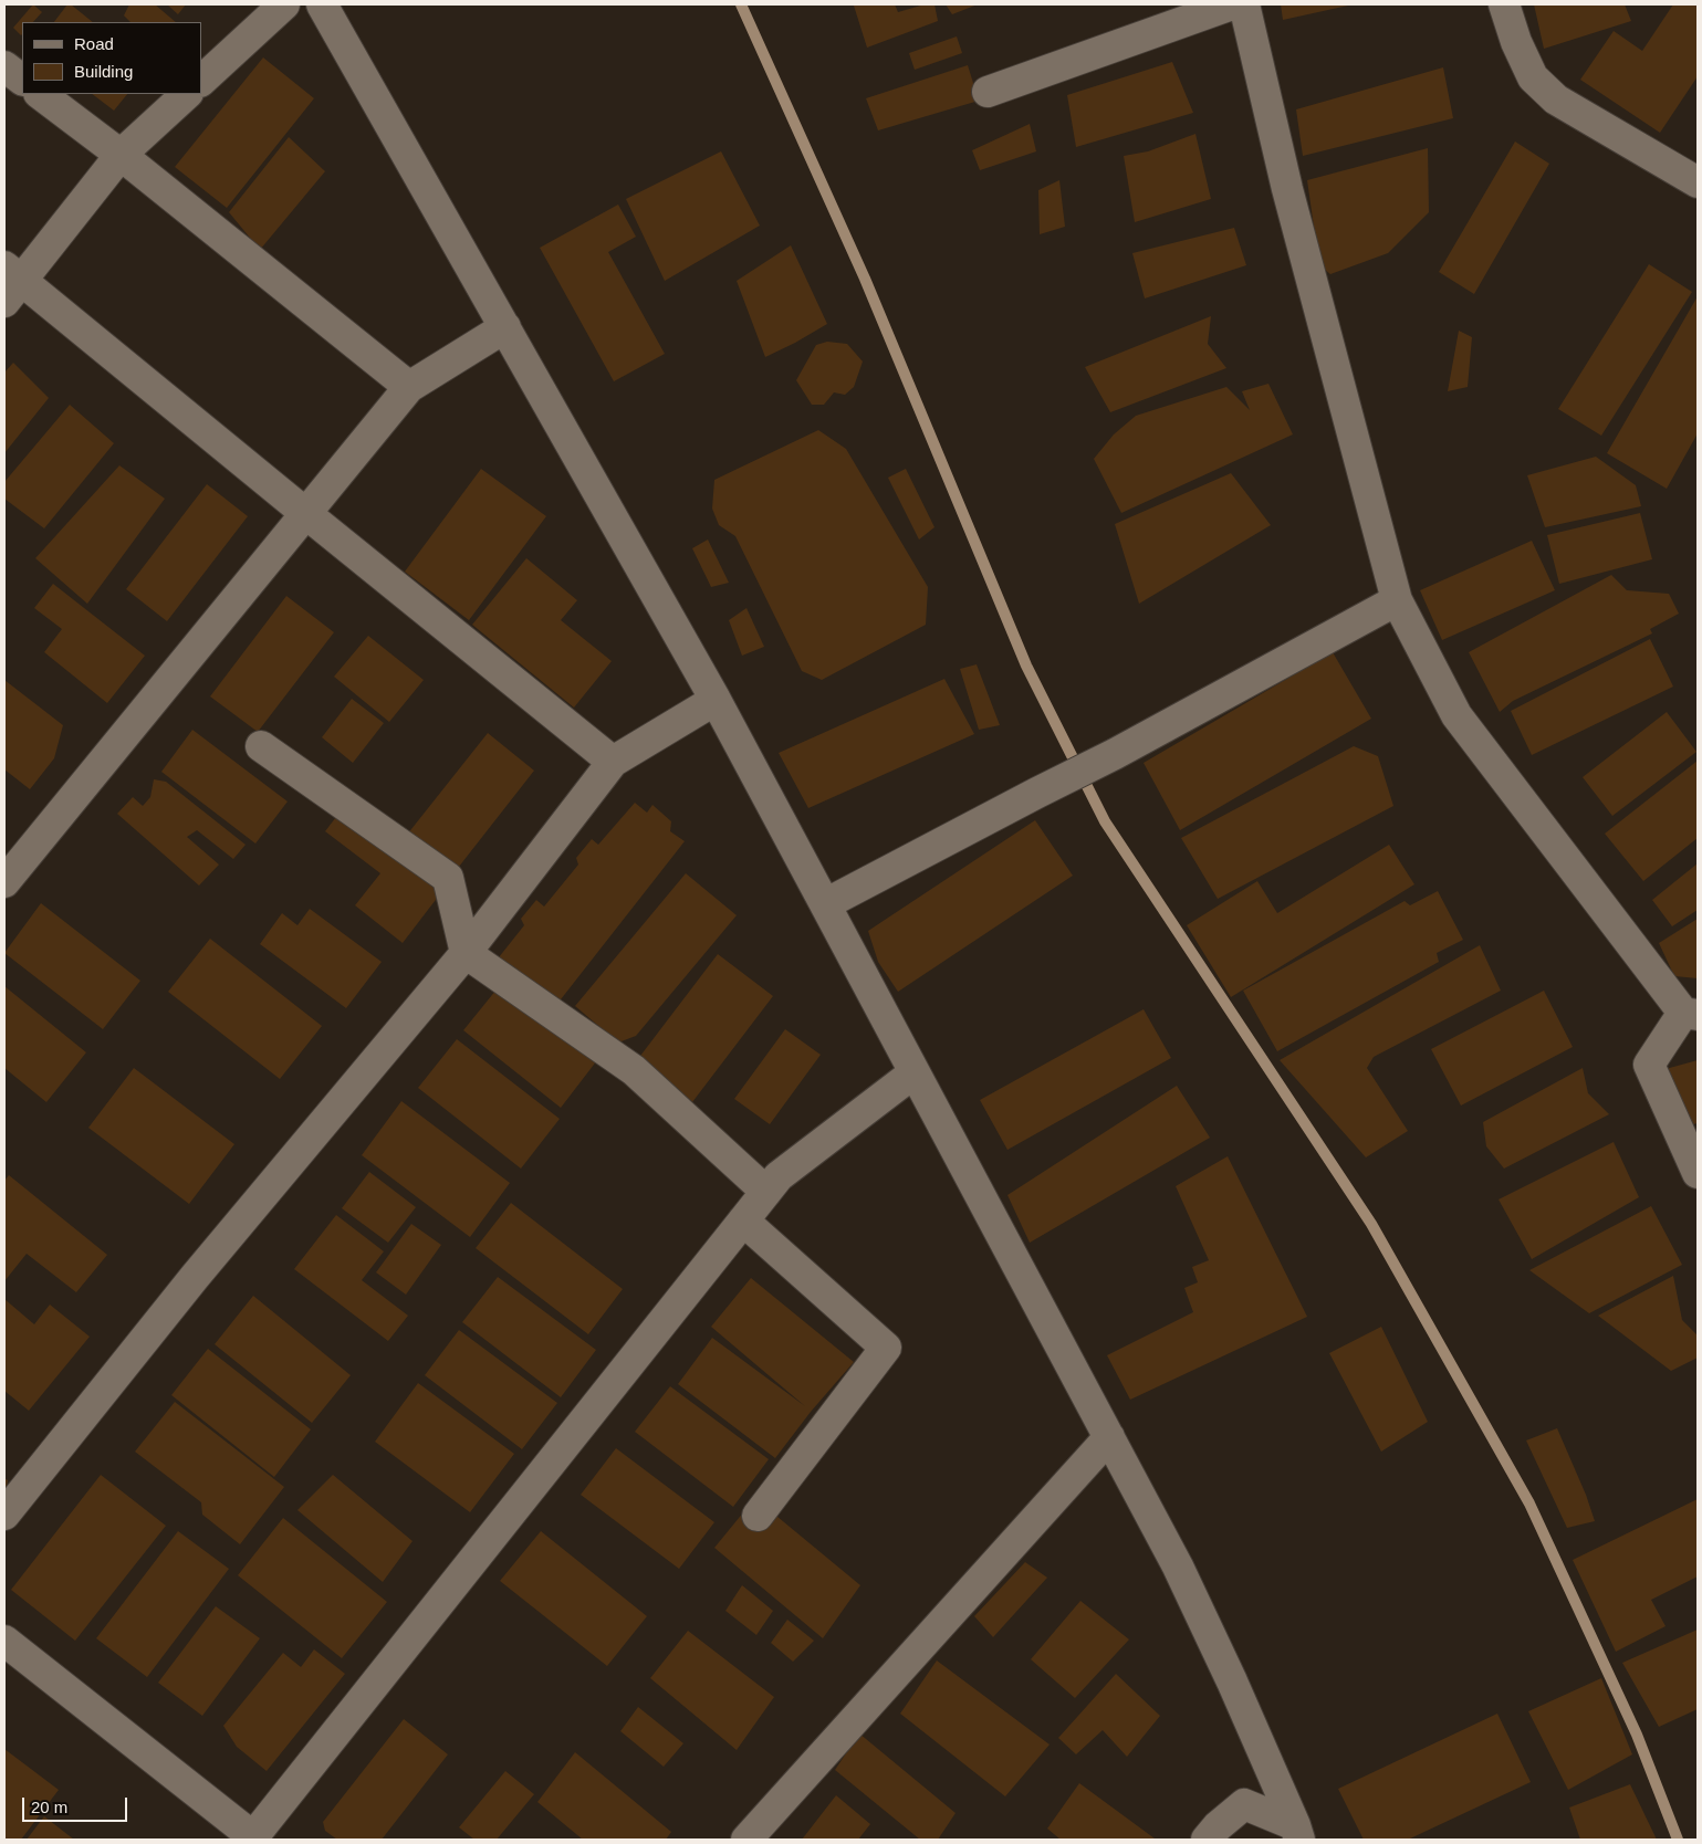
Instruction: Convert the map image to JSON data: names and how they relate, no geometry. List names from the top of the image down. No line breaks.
{"legend":["Road","Building"],"scale_bar":"20 m"}
